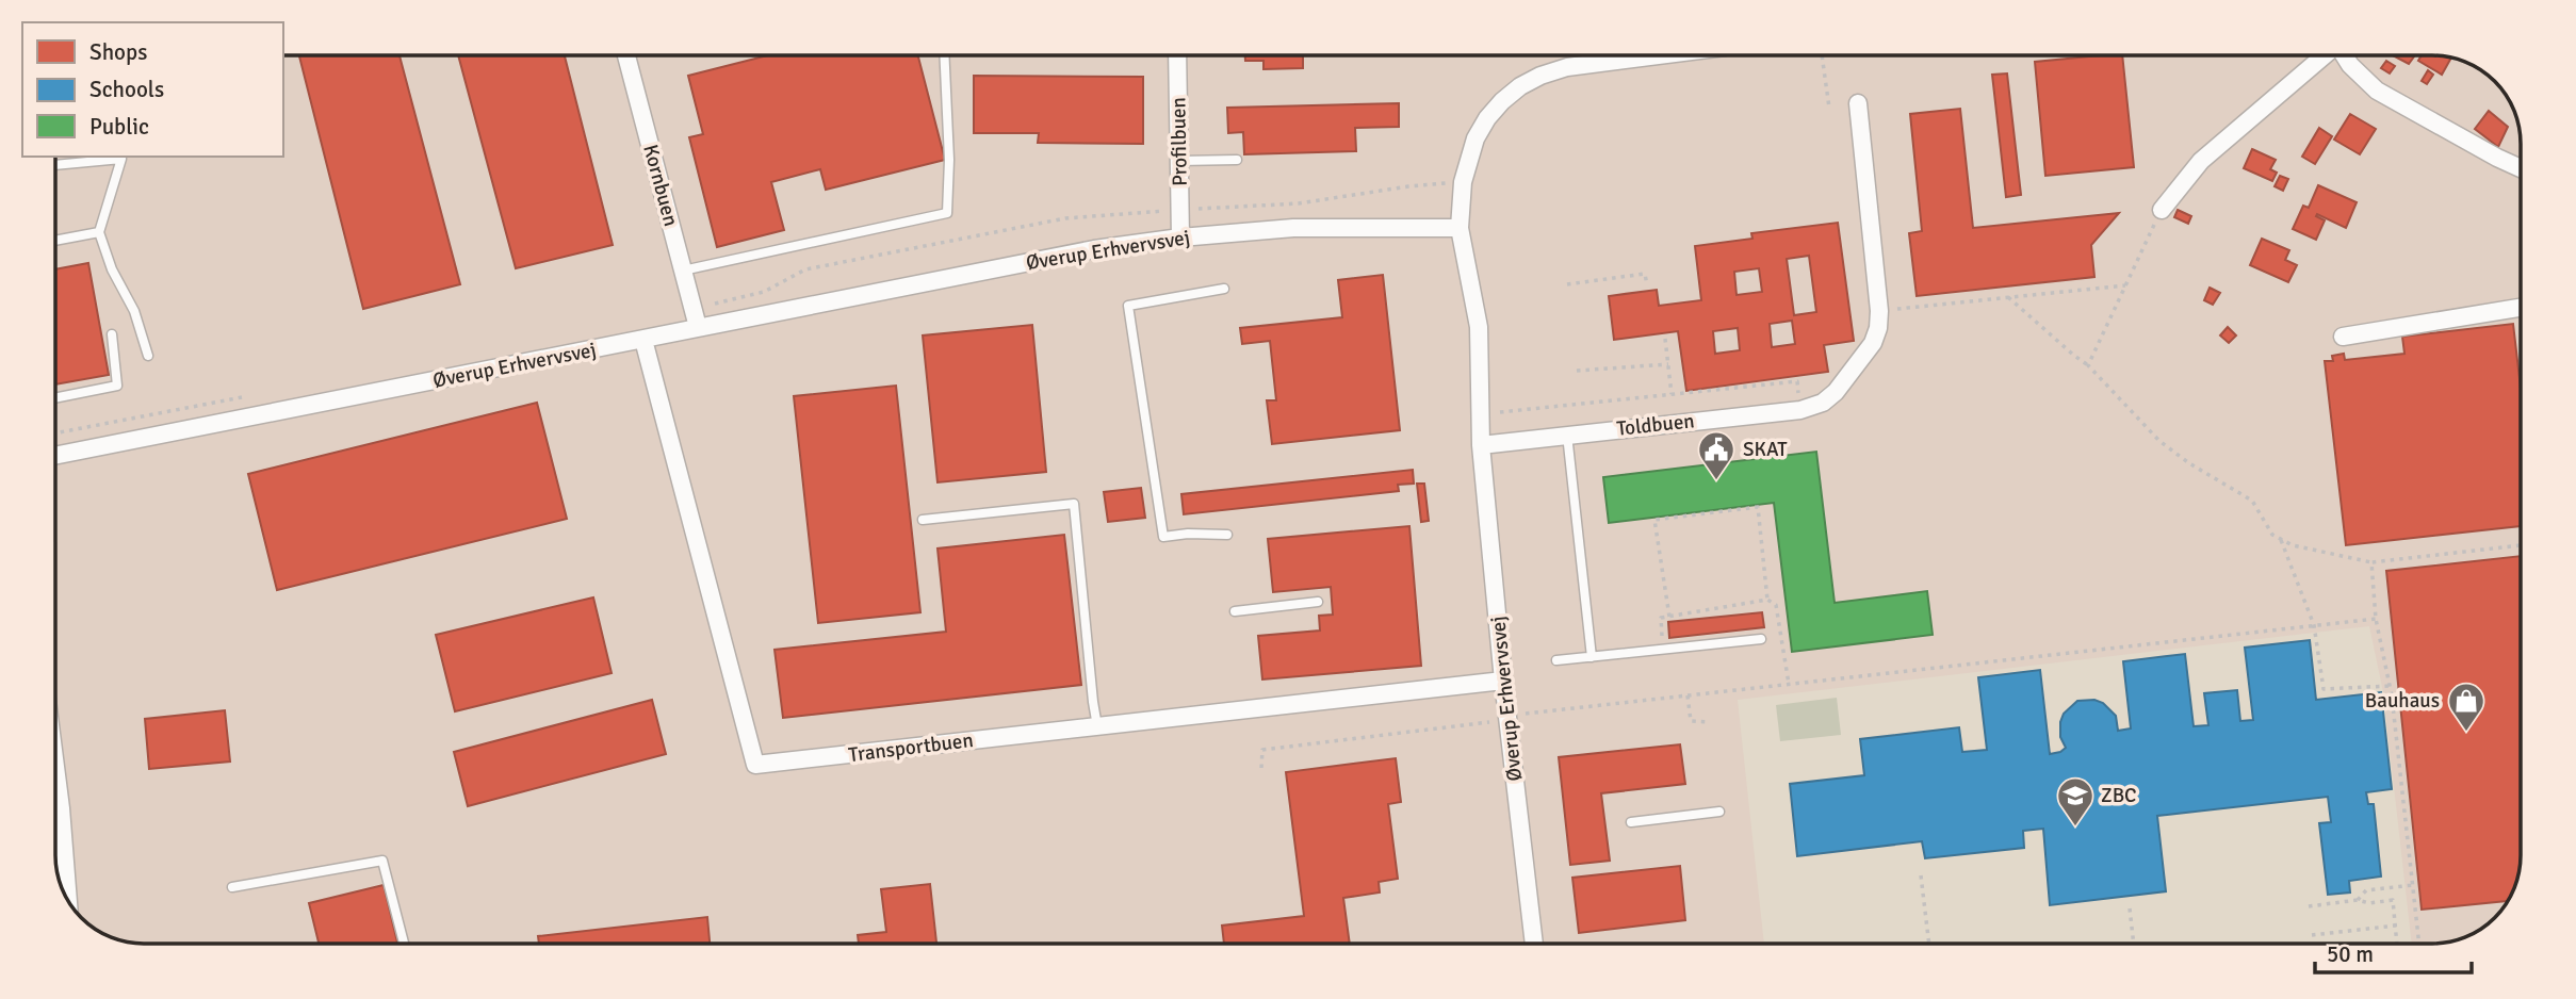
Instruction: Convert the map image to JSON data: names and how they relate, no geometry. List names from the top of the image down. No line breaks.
{"streets":{"street":["Profilbuen","Kornbuen","Øverup Erhvervsvej","Toldbuen","Transportbuen"]},"crossings":[["Profilbuen","Øverup Erhvervsvej"],["Kornbuen","Øverup Erhvervsvej"],["Øverup Erhvervsvej","Toldbuen"],["Øverup Erhvervsvej","Transportbuen"]],"places":{"public building":["SKAT"],"shop":["Bauhaus"],"school or university":["ZBC"]},"legend":["Shops","Schools","Public"],"scale_bar":"50 m"}
